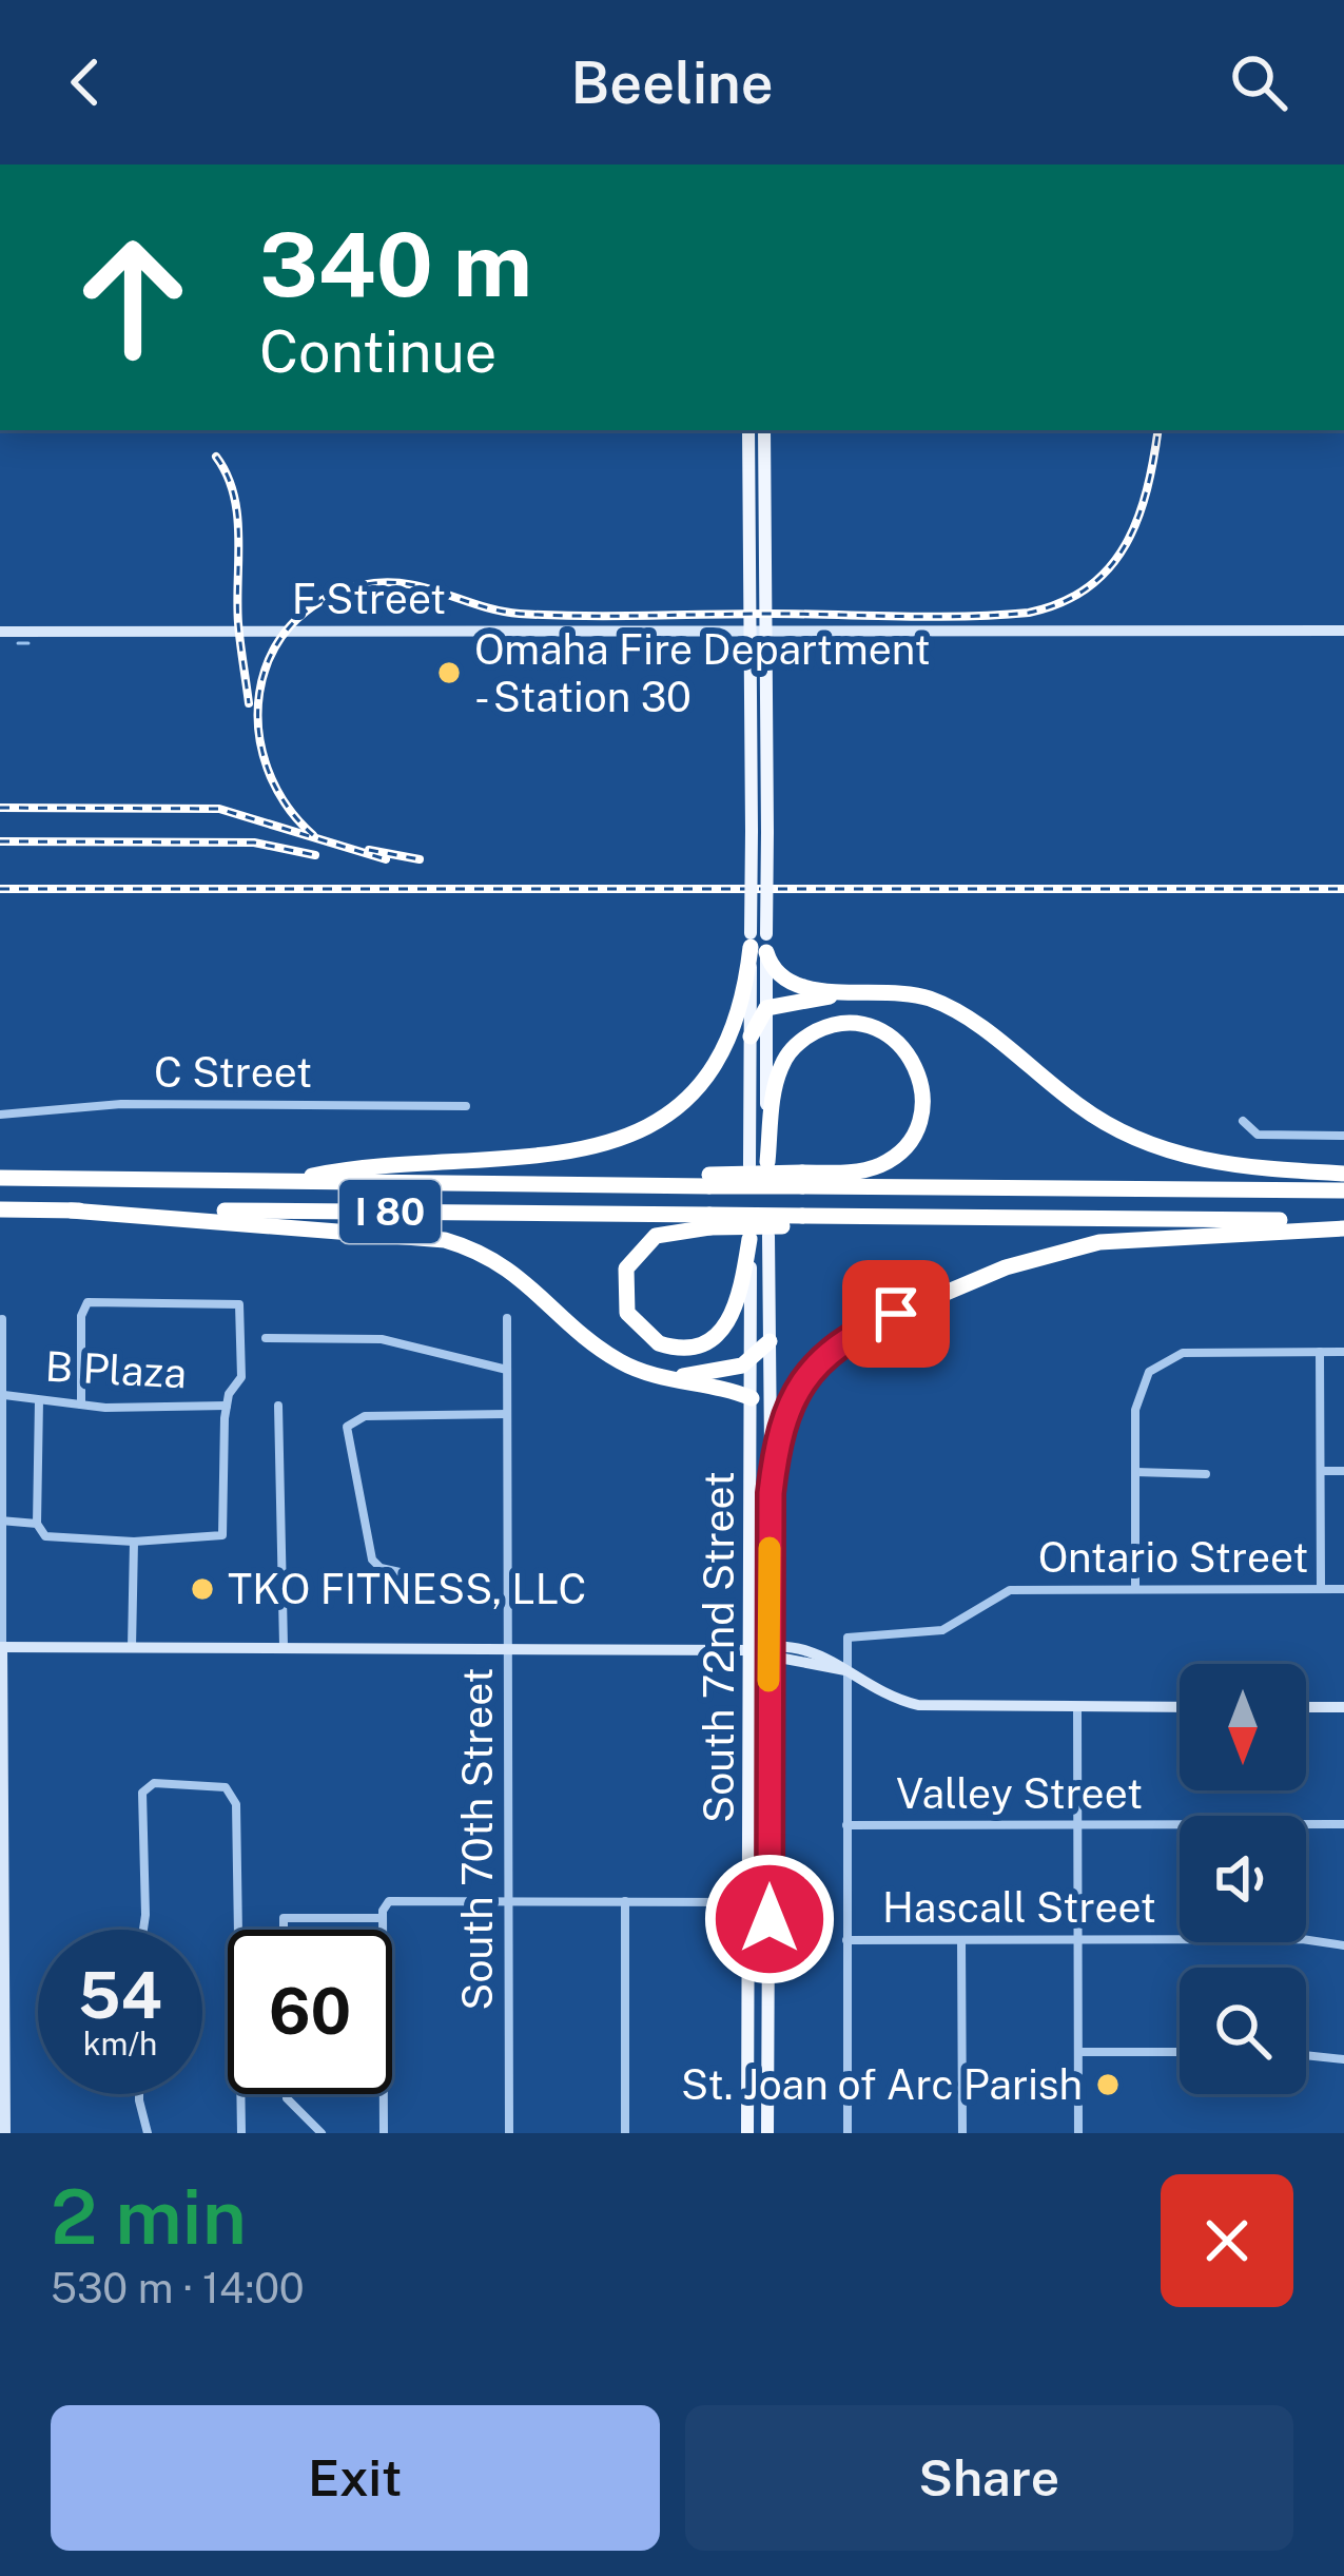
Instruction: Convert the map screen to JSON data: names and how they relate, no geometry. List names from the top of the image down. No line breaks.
{"streets":{"highway":["I 80"],"main road":["South 72nd Street"],"street":["F Street","C Street","B Plaza","Ontario Street","Valley Street","South 70th Street","Hascall Street"]},"places":["Omaha Fire Department - Station 30","TKO FITNESS, LLC","St. Joan of Arc Parish"],"north":"bottom","page":{"header":"Beeline","turn":["340 m","Continue"],"speed":"54 km/h","limit":"60","heading":["2 min","530 m · 14:00"],"buttons":["Exit","Share"]}}
